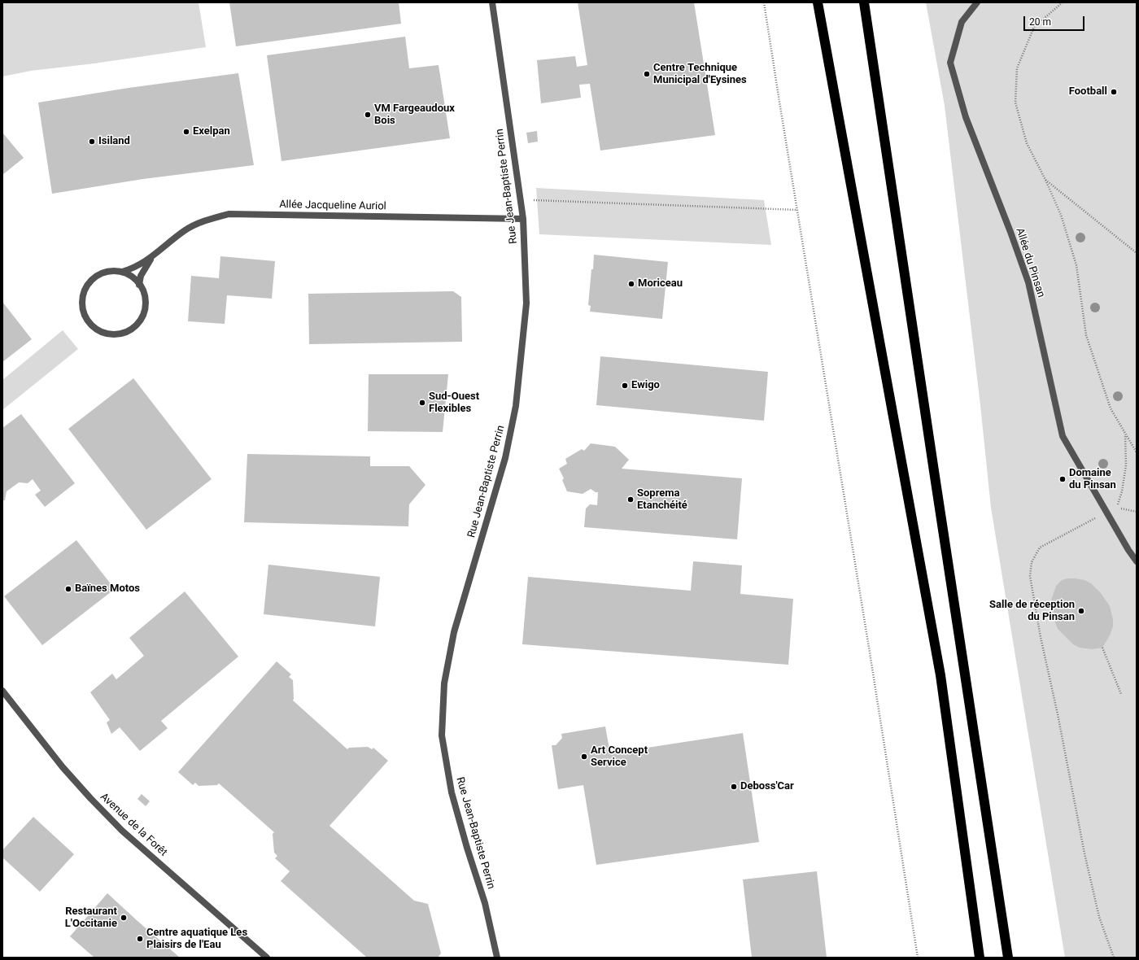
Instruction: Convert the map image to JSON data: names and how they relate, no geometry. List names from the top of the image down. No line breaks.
{"streets":{"street":["Rue Jean-Baptiste Perrin","Allée Jacqueline Auriol","Allée du Pinsan","Avenue de la Forêt"]},"crossings":[["Rue Jean-Baptiste Perrin","Allée Jacqueline Auriol"]],"places":["Centre Technique Municipal d'Eysines","Football","VM Fargeaudoux Bois","Exelpan","Isiland","Moriceau","Ewigo","Sud-Ouest Flexibles","Domaine du Pinsan","Soprema Etanchéité","Baïnes Motos","Salle de réception du Pinsan","Art Concept Service","Deboss'Car","Restaurant L'Occitanie","Centre aquatique Les Plaisirs de l'Eau"],"scale_bar":"20 m"}
